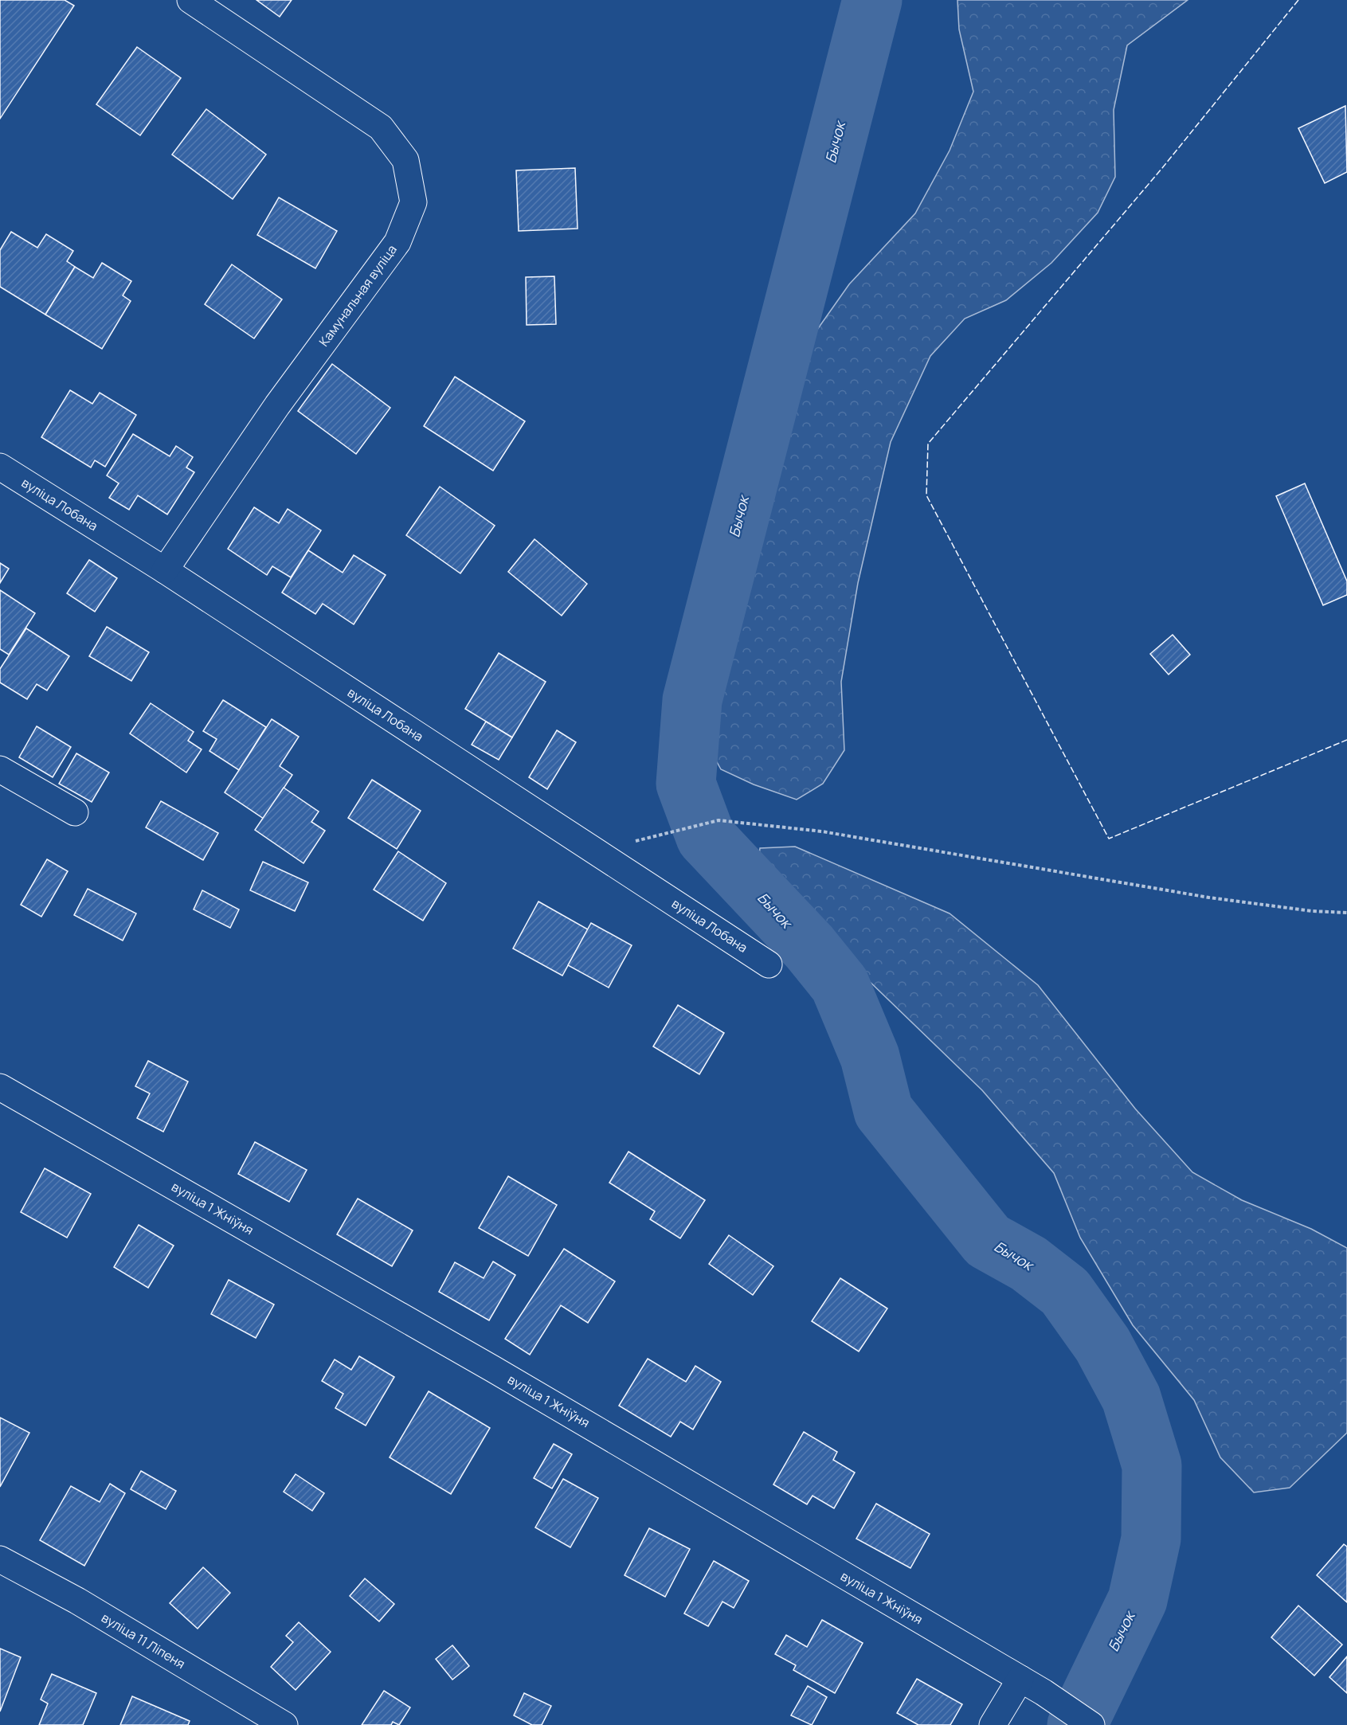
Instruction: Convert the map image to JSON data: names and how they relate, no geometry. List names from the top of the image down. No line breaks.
{"streets":{"street":["Камунальная вуліца","вуліца Лобана","вуліца 1 Жніўня","вуліца 11 Ліпеня"]},"crossings":[["Камунальная вуліца","вуліца Лобана"]],"water":["Бычок"]}
